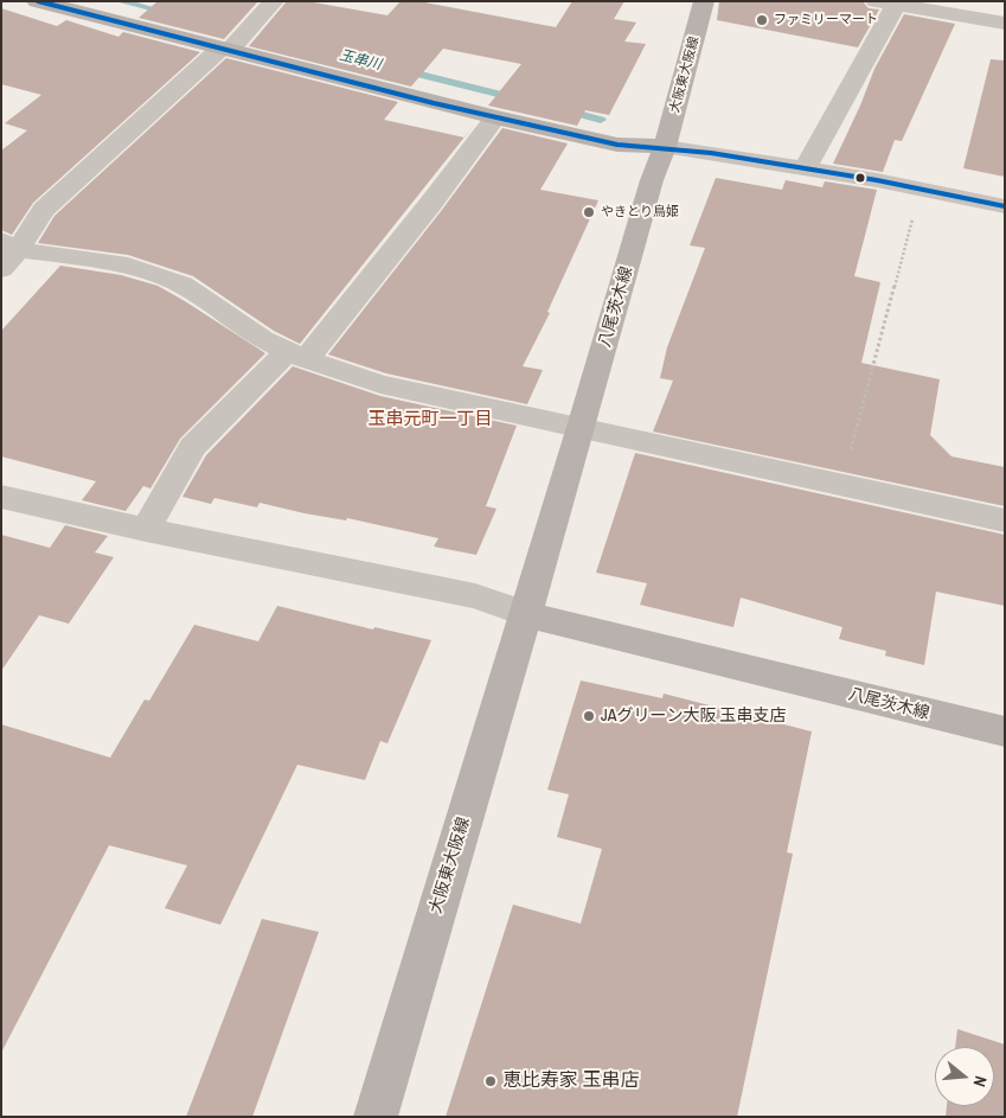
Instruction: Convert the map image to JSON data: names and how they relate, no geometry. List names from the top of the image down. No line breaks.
{"streets":{"main road":["大阪東大阪線","八尾茨木線"]},"crossings":[["大阪東大阪線","八尾茨木線"]],"districts":["玉串元町一丁目"],"water":["玉串川"],"places":["ファミリーマート","やきとり鳥姫","JAグリーン大阪 玉串支店","恵比寿家 玉串店"],"north":"right"}
